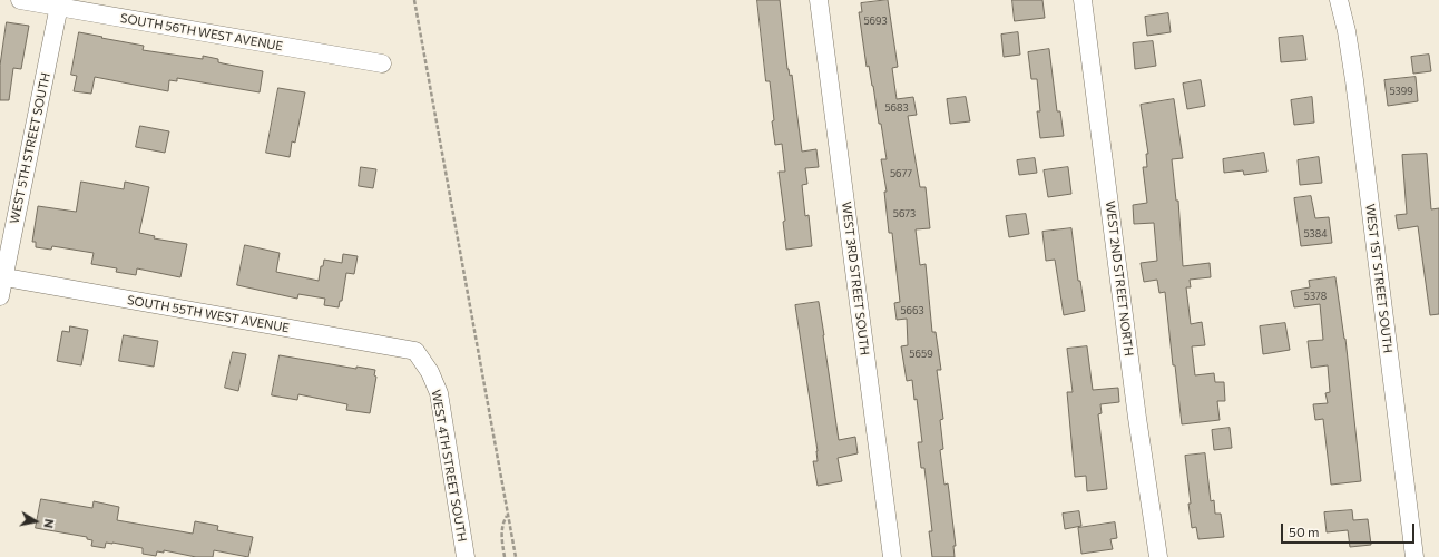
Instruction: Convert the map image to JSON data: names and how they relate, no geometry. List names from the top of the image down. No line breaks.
{"streets":{"street":["SOUTH 56TH WEST AVENUE","WEST 5TH STREET SOUTH","WEST 3RD STREET SOUTH","WEST 2ND STREET NORTH","WEST 1ST STREET SOUTH","SOUTH 55TH WEST AVENUE","WEST 4TH STREET SOUTH"]},"crossings":[["SOUTH 56TH WEST AVENUE","WEST 5TH STREET SOUTH"],["WEST 5TH STREET SOUTH","SOUTH 55TH WEST AVENUE"],["SOUTH 55TH WEST AVENUE","WEST 4TH STREET SOUTH"]],"house_numbers":["5693","5399","5683","5677","5673","5384","5378","5663","5659"],"scale_bar":"50 m","north":"right"}
